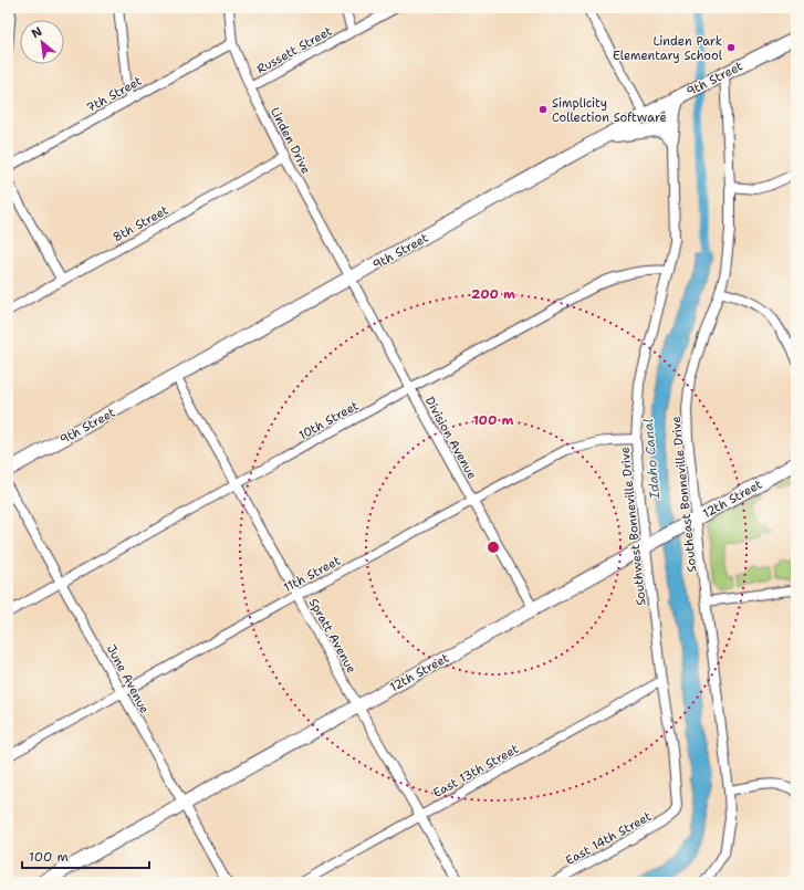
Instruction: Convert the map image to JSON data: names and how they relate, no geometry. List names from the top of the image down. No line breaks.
{"streets":{"street":["Russett Street","9th Street","7th Street","Linden Drive","8th Street","10th Street","Division Avenue","Southeast Bonneville Drive","12th Street","Southwest Bonneville Drive","11th Street","Spratt Avenue","June Avenue","East 13th Street","East 14th Street"]},"crossings":[["Russett Street","Linden Drive"],["9th Street","Linden Drive"],["9th Street","Division Avenue"],["9th Street","Southeast Bonneville Drive"],["9th Street","Southwest Bonneville Drive"],["9th Street","Spratt Avenue"],["7th Street","Linden Drive"],["Linden Drive","8th Street"],["Linden Drive","Division Avenue"],["10th Street","Division Avenue"],["10th Street","Southwest Bonneville Drive"],["10th Street","Spratt Avenue"],["10th Street","June Avenue"],["Division Avenue","12th Street"],["Division Avenue","11th Street"],["Southeast Bonneville Drive","12th Street"],["12th Street","Southwest Bonneville Drive"],["12th Street","Spratt Avenue"],["12th Street","June Avenue"],["Southwest Bonneville Drive","11th Street"],["Southwest Bonneville Drive","East 13th Street"],["Southwest Bonneville Drive","East 14th Street"],["11th Street","Spratt Avenue"],["11th Street","June Avenue"],["Spratt Avenue","East 13th Street"]],"water":["Idaho Canal"],"places":["Linden Park Elementary School","Simplicity Collection Software"],"scale_bar":"100 m","north":"top left","rings":["200 m","100 m"]}
